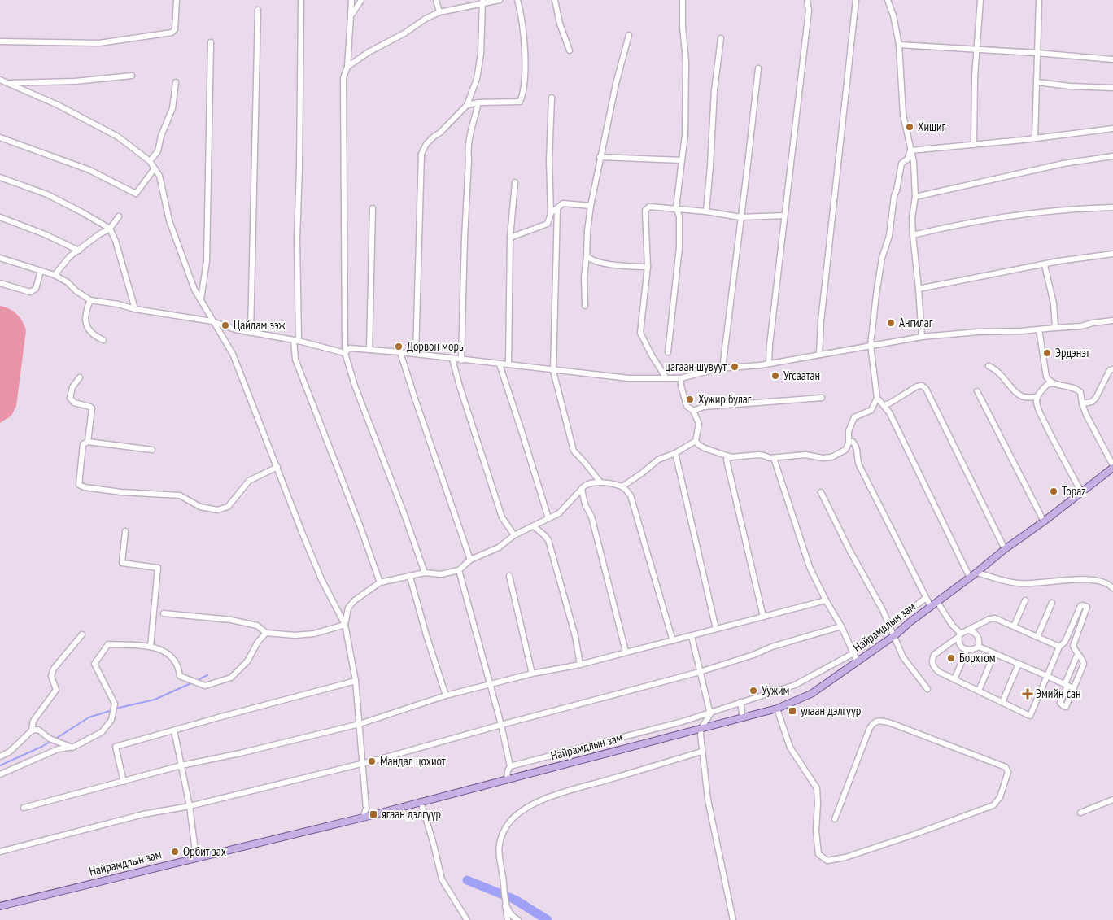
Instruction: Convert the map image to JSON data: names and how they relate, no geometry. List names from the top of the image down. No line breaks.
{"streets":{"main road":["Найрамдлын зам"]},"places":{"other":["Хишиг","Ангилаг","Цайдам ээж","Дөрвөн морь","Эрдэнэт","цагаан шувуут","Угсаатан","Хужир булаг","Topaz","Борхтом","Уужим","Мандал цохиот","Орбит зах"],"health":["Эмийн сан"],"transit":["улаан дэлгүүр","ягаан дэлгүүр"]}}
